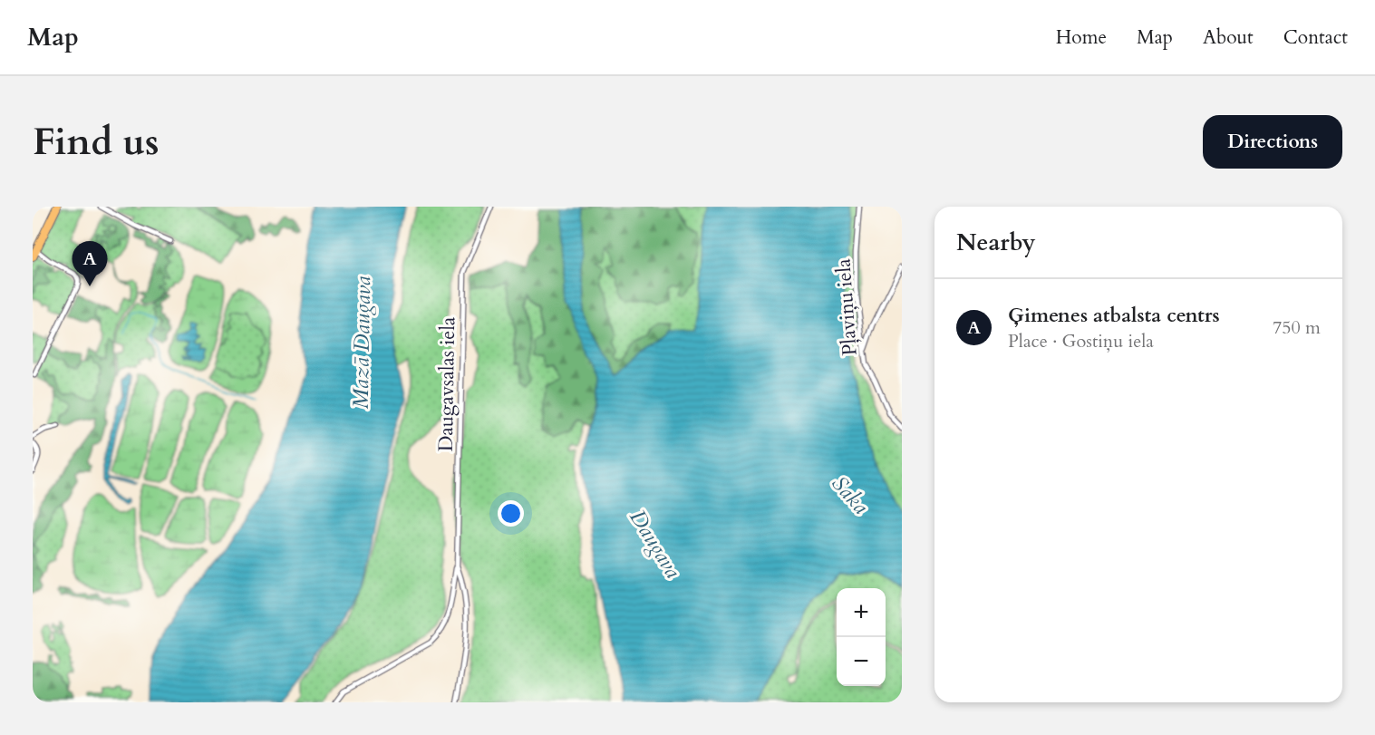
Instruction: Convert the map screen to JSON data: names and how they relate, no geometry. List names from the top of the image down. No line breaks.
{"streets":{"street":["Pļaviņu iela","Daugavsalas iela"]},"water":["Mazā Daugava","Saka","Daugava"],"page":{"header":"Map","nav":["Home","Map","About","Contact"],"buttons":"Directions","title":"Find us","heading":"Nearby","pins":"A","list":[{"mark":"A","name":"Ģimenes atbalsta centrs","note":"Place · Gostiņu iela","value":"750 m"}],"map_buttons":["+","−"]}}
